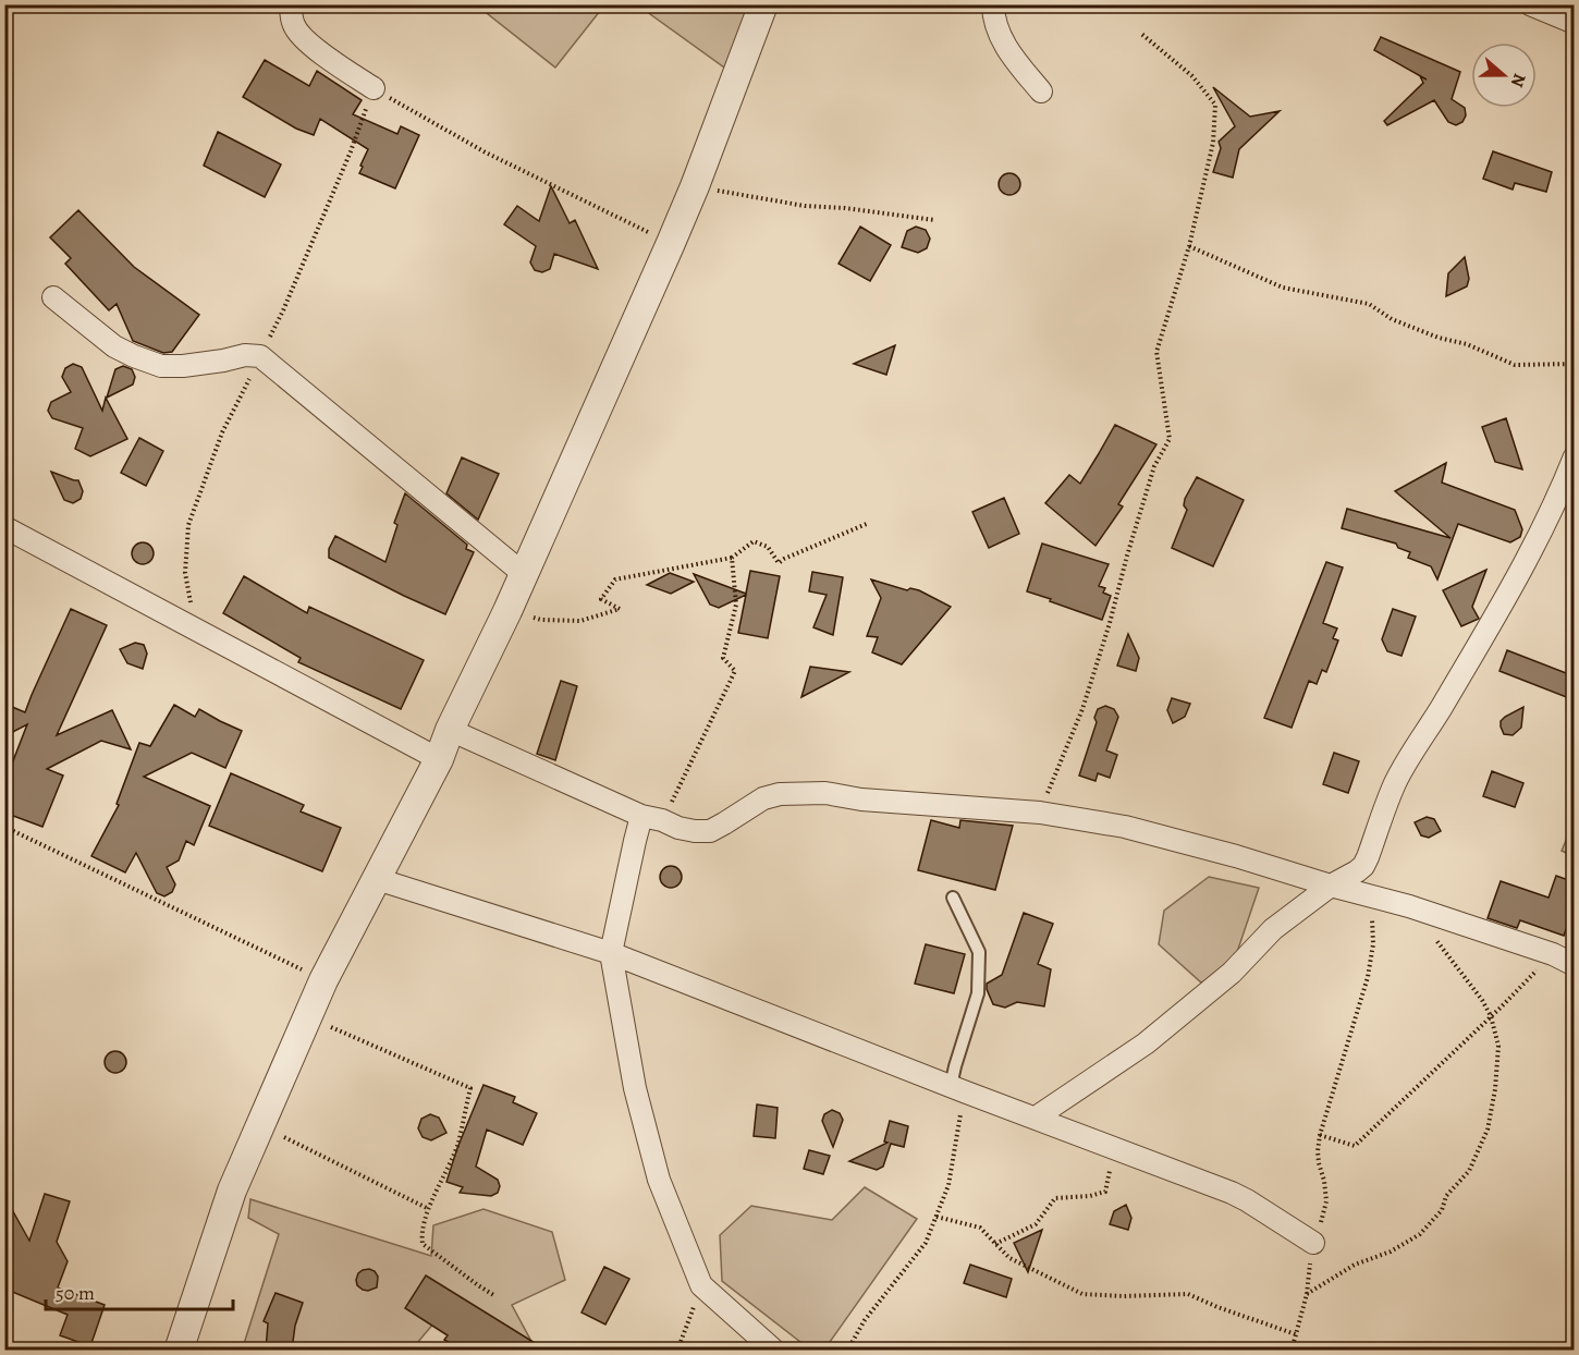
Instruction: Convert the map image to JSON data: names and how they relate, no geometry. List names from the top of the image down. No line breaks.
{"scale_bar":"50 m","north":"right"}
